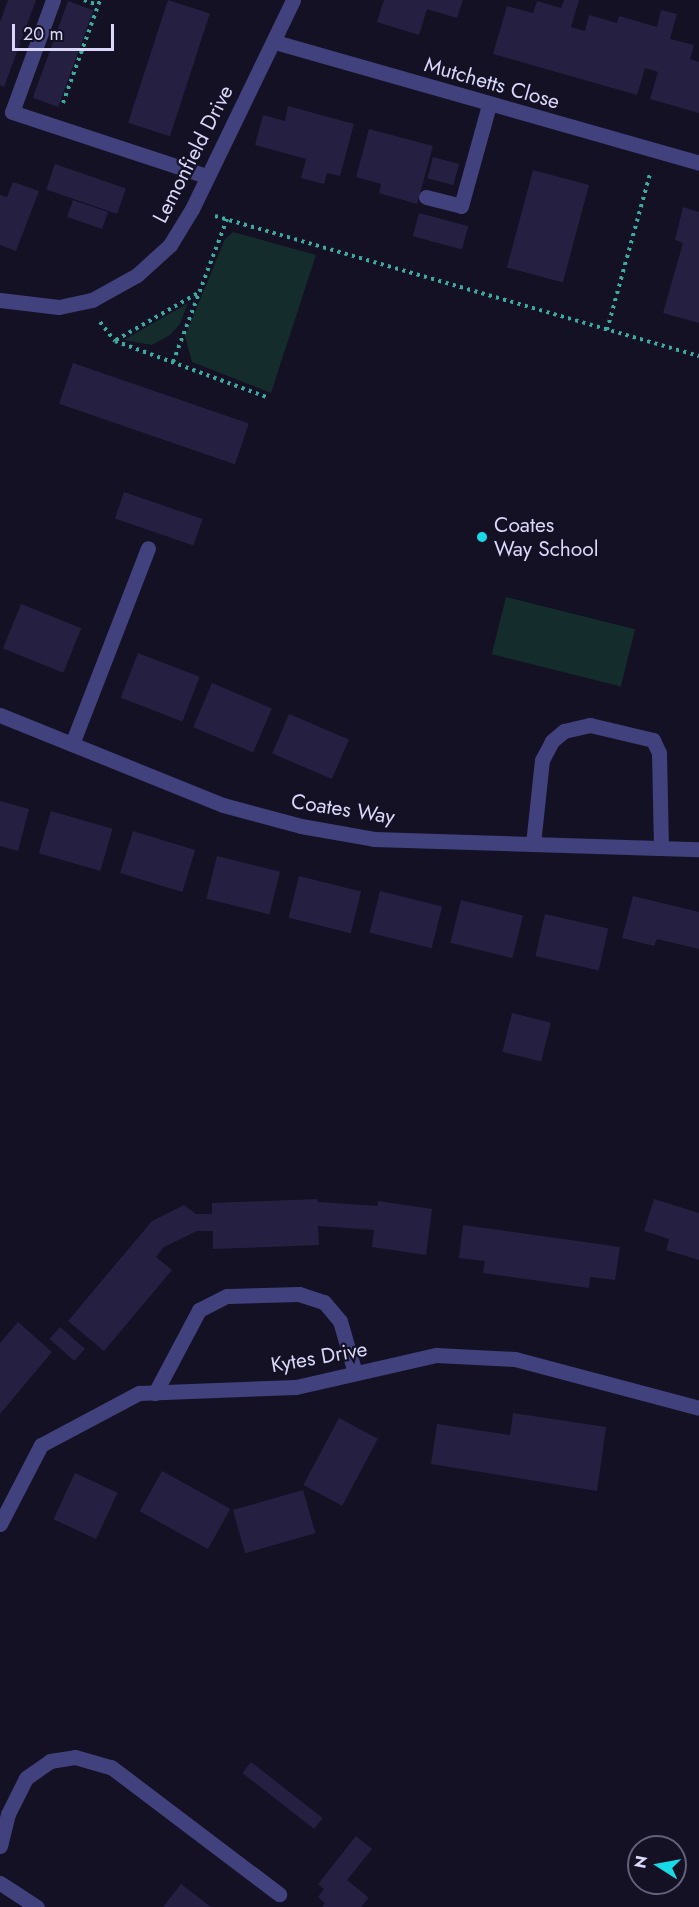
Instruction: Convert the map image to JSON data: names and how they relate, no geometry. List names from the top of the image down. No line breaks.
{"streets":{"street":["Mutchetts Close","Lemonfield Drive","Coates Way","Kytes Drive"]},"crossings":[["Mutchetts Close","Lemonfield Drive"]],"places":["Coates Way School"],"scale_bar":"20 m","north":"left"}
